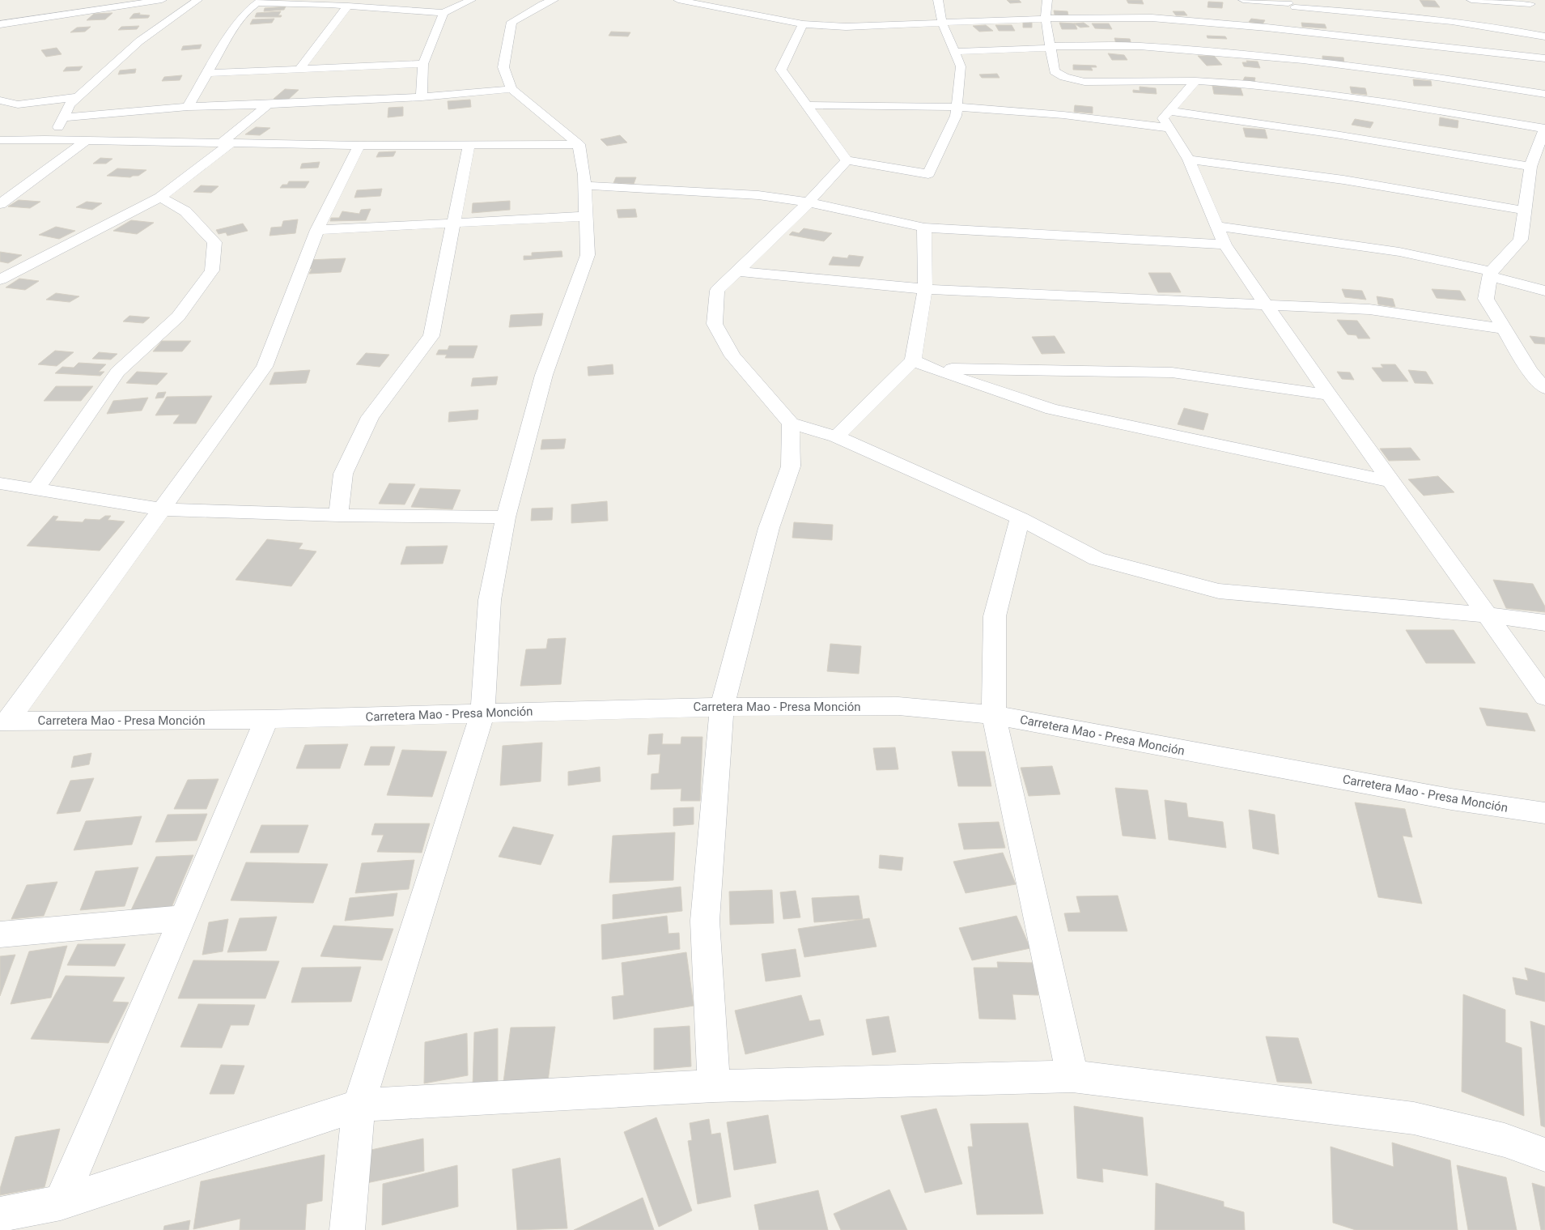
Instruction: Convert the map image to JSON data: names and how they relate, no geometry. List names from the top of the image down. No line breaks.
{"streets":{"street":["Carretera Mao - Presa Monción"]}}
